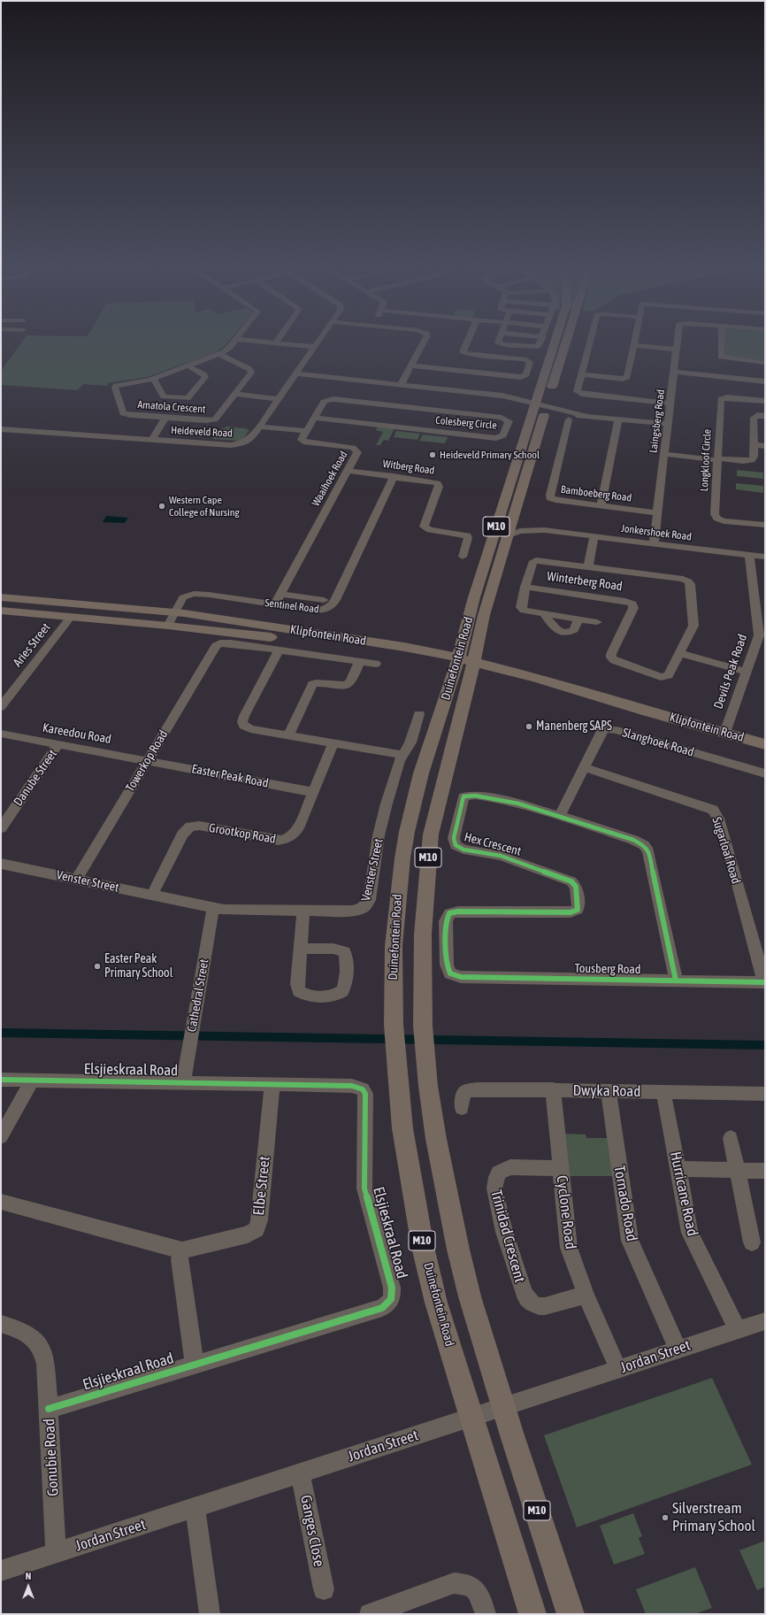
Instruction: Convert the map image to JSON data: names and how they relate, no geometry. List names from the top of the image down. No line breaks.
{"streets":{"main road":["M10","Klipfontein Road","Duinefontein Road"],"street":["Amatola Crescent","Laingsberg Road","Colesberg Circle","Heideveld Road","Longkloof Circle","Witberg Road","Waaihoek Road","Bamboeberg Road","Jonkershoek Road","Winterberg Road","Sentinel Road","Aries Street","Devils Peak Road","Kareedou Road","Slanghoek Road","Towerkop Road","Easter Peak Road","Danube Street","Grootkop Road","Hex Crescent","Sugarloaf Road","Venster Street","Tousberg Road","Cathedral Street","Elsjieskraal Road","Dwyka Road","Elbe Street","Hurricane Road","Tornado Road","Cyclone Road","Trinidad Crescent","Jordan Street","Gonubie Road","Ganges Close"]},"crossings":[["Laingsberg Road","Bamboeberg Road"],["Laingsberg Road","Jonkershoek Road"],["Witberg Road","Waaihoek Road"],["Witberg Road","Sentinel Road"],["Waaihoek Road","Sentinel Road"],["Jonkershoek Road","Duinefontein Road"],["Jonkershoek Road","Devils Peak Road"],["Sentinel Road","Klipfontein Road"],["Klipfontein Road","Aries Street"],["Klipfontein Road","Duinefontein Road"],["Klipfontein Road","Devils Peak Road"],["Duinefontein Road","Jordan Street"],["Kareedou Road","Towerkop Road"],["Kareedou Road","Easter Peak Road"],["Kareedou Road","Danube Street"],["Slanghoek Road","Hex Crescent"],["Slanghoek Road","Sugarloaf Road"],["Towerkop Road","Easter Peak Road"],["Towerkop Road","Venster Street"],["Easter Peak Road","Grootkop Road"],["Grootkop Road","Venster Street"],["Hex Crescent","Tousberg Road"],["Sugarloaf Road","Tousberg Road"],["Venster Street","Cathedral Street"],["Cathedral Street","Elsjieskraal Road"],["Elsjieskraal Road","Elbe Street"],["Elsjieskraal Road","Gonubie Road"],["Dwyka Road","Hurricane Road"],["Dwyka Road","Tornado Road"],["Dwyka Road","Cyclone Road"],["Hurricane Road","Jordan Street"],["Tornado Road","Jordan Street"],["Cyclone Road","Trinidad Crescent"],["Cyclone Road","Jordan Street"],["Jordan Street","Gonubie Road"],["Jordan Street","Ganges Close"]],"places":["Heideveld Primary School","Western Cape College of Nursing","Manenberg SAPS","Easter Peak Primary School","Silverstream Primary School"],"north":"top"}
